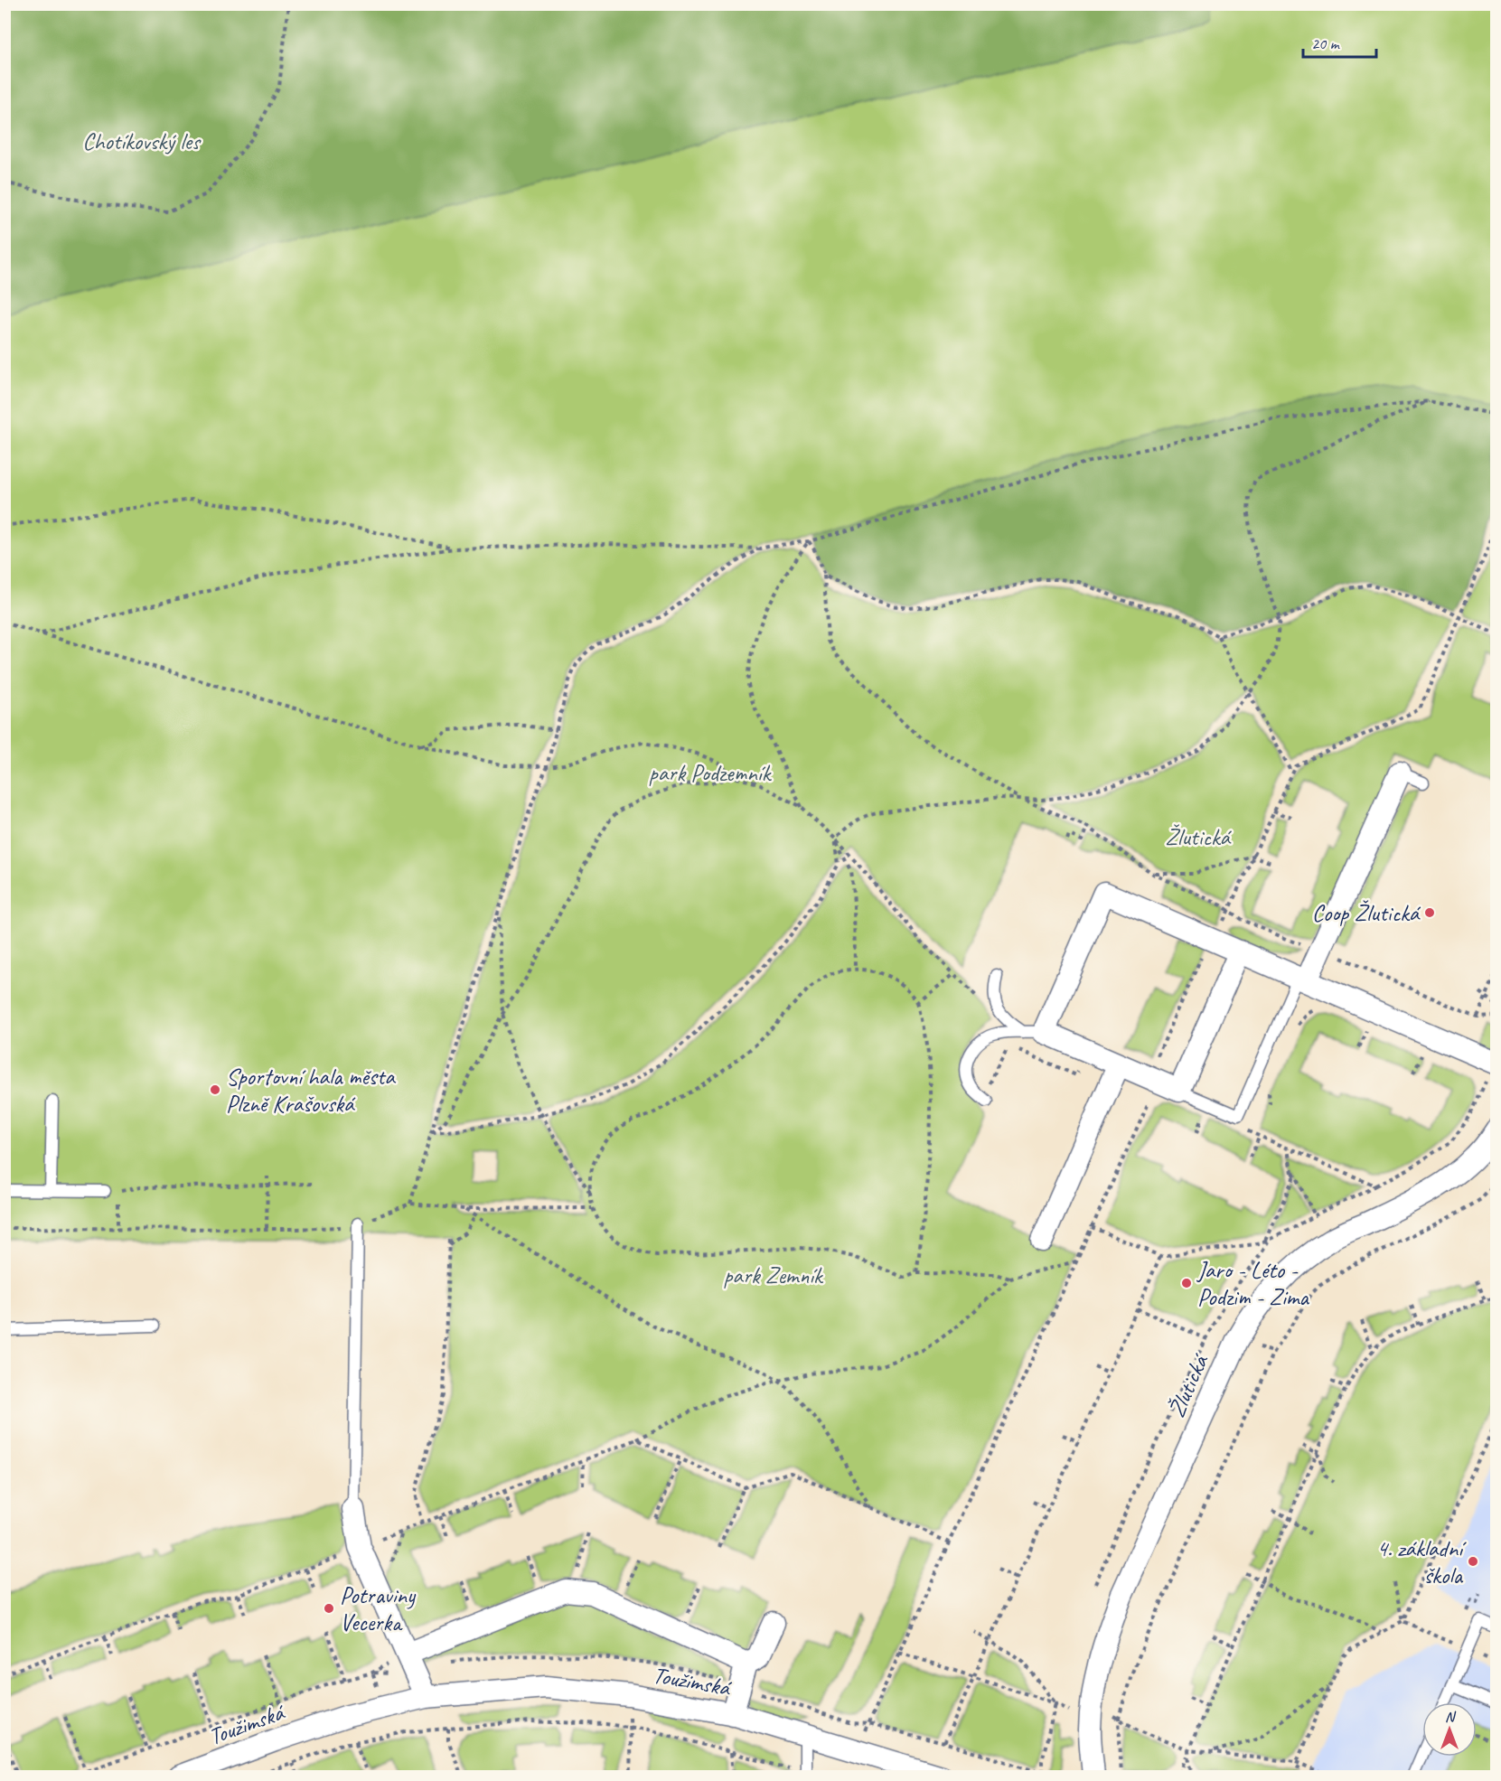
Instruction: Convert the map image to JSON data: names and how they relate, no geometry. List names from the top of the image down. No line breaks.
{"streets":{"street":["Žlutická","Toužimská"]},"parks":["Chotíkovský les","park Podzemník","Žlutická","park Zemník"],"places":["Coop Žlutická","Sportovní hala města Plzně Krašovská","Jaro - Léto - Podzim - Zima","4. základní škola","Potraviny Vecerka"],"scale_bar":"20 m","north":"top"}
